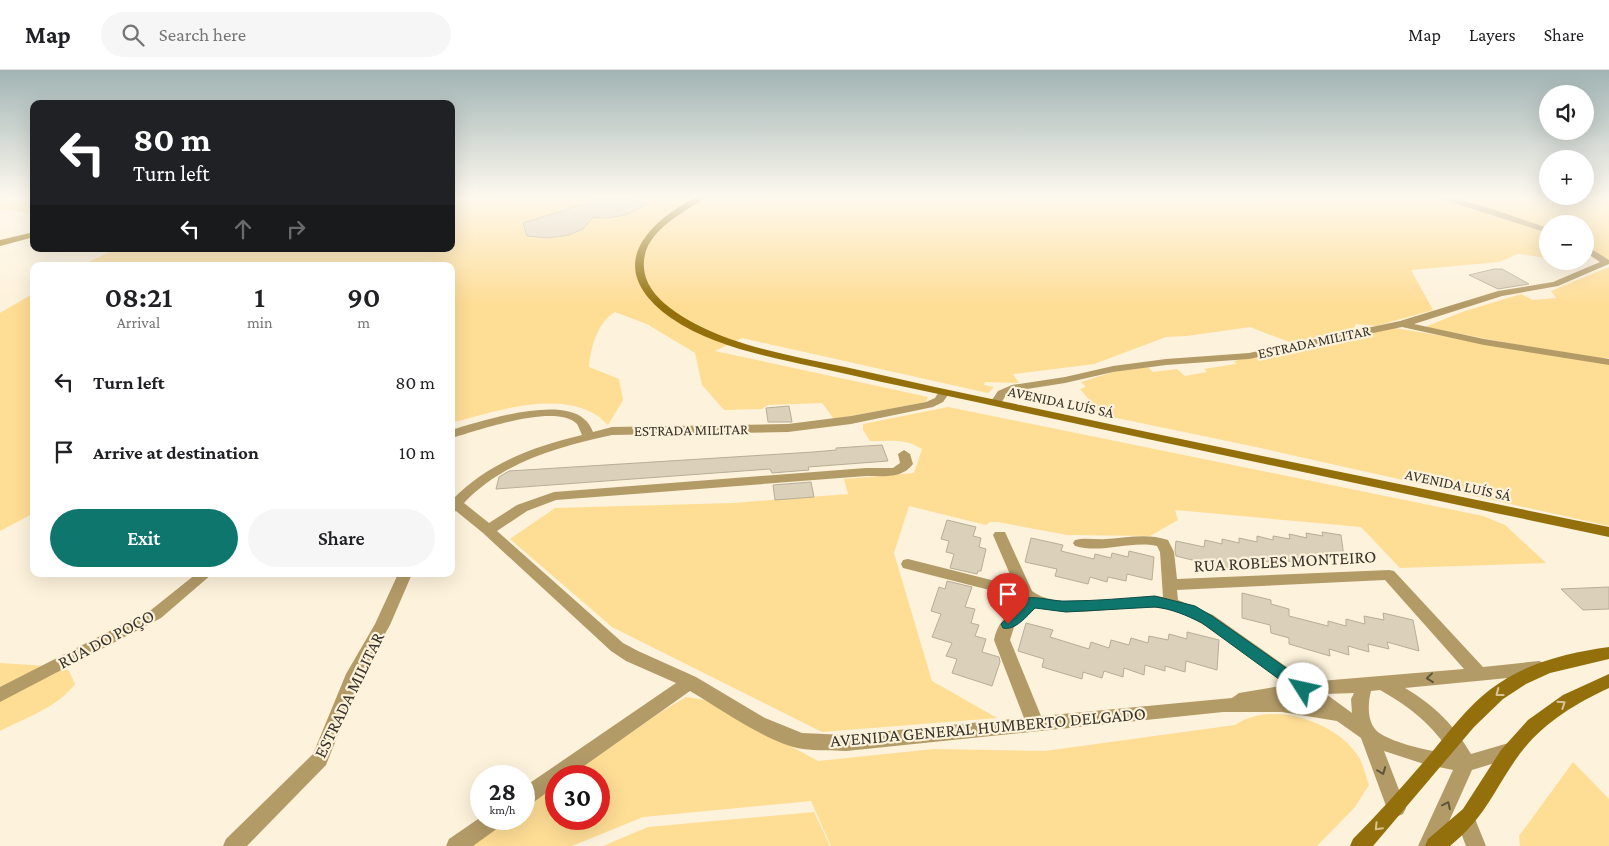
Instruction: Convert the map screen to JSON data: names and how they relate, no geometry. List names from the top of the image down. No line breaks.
{"streets":{"street":["ESTRADA MILITAR","AVENIDA LUÍS SÁ","RUA ROBLES MONTEIRO","RUA DO POÇO","AVENIDA GENERAL HUMBERTO DELGADO"]},"crossings":[["ESTRADA MILITAR","AVENIDA LUÍS SÁ"],["RUA ROBLES MONTEIRO","AVENIDA GENERAL HUMBERTO DELGADO"]],"page":{"header":"Map","search":"Search here","nav":["Map","Layers","Share"],"map_buttons":["+","−"],"turn":["80 m","Turn left"],"eta":["08:21","Arrival","1","min","90","m"],"list":[{"name":"Turn left","value":"80 m"},{"name":"Arrive at destination","value":"10 m"}],"buttons":["Exit","Share"],"speed":"28 km/h","limit":"30"}}
